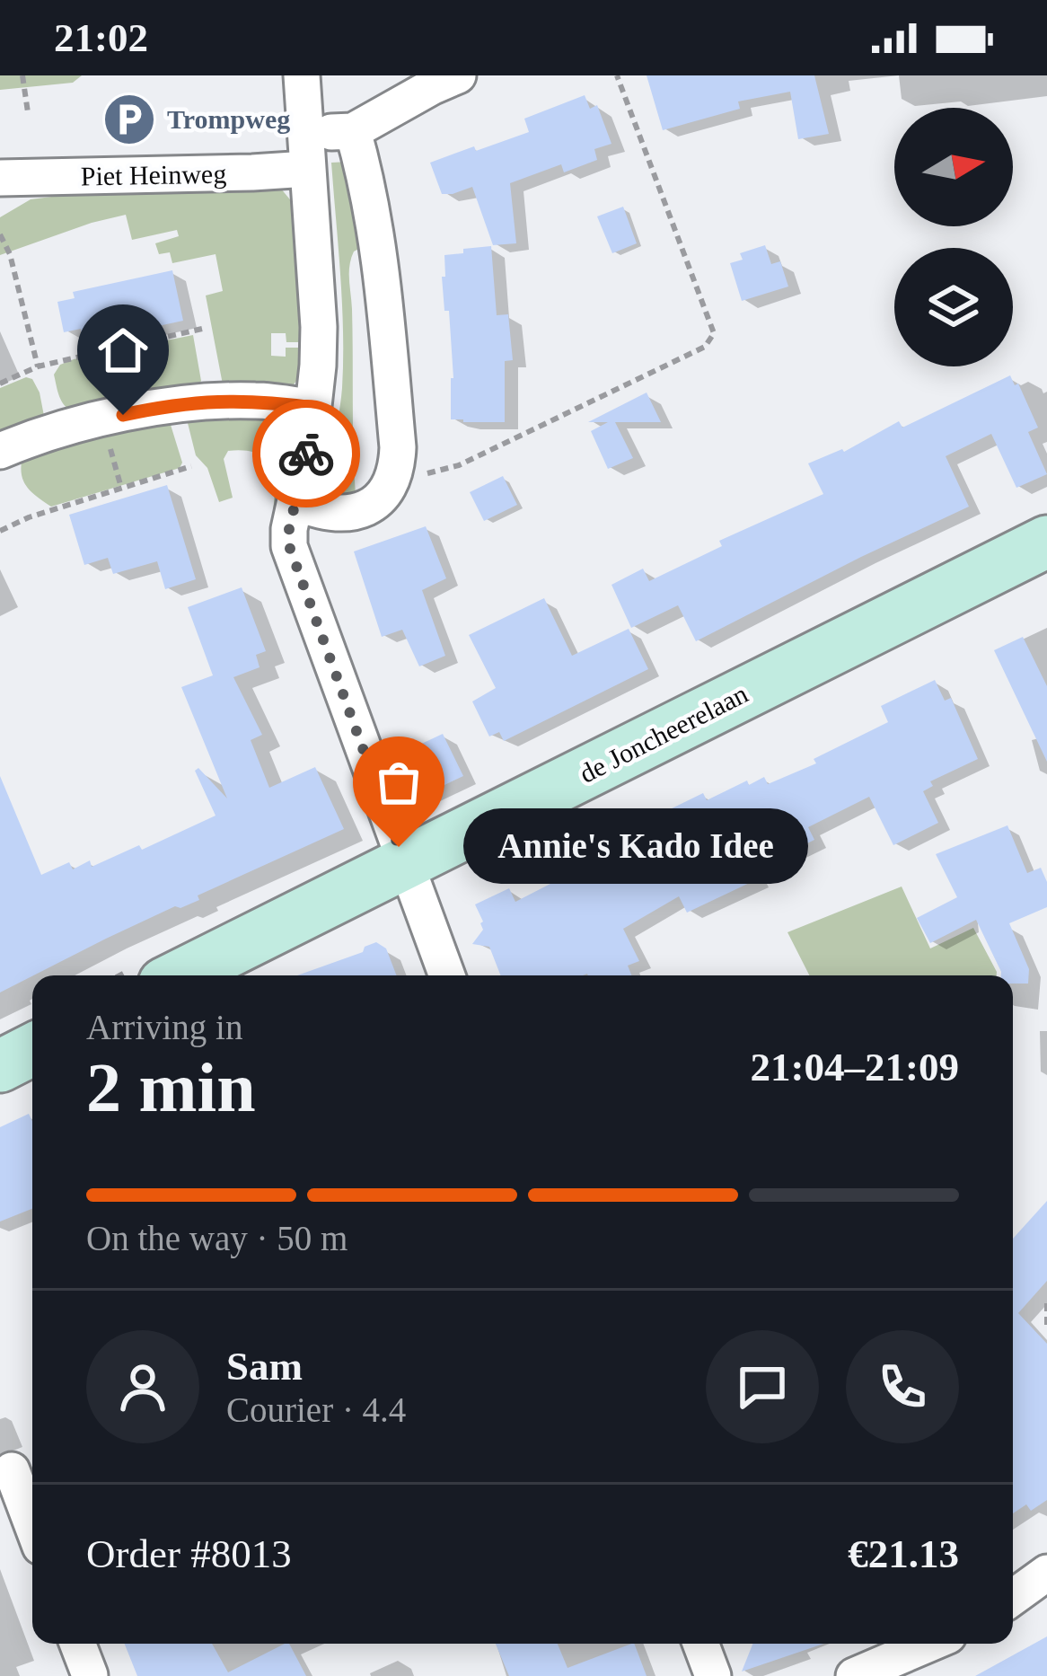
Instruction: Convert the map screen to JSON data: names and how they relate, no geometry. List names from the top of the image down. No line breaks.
{"streets":{"main road":["de Joncheerelaan"],"street":["Piet Heinweg"]},"places":{"parking":["Trompweg"],"other":["Annie's Kado Idee"]},"north":"right","page":{"status":"21:02","bubble":"Annie's Kado Idee","heading":["2 min","Arriving in","21:04–21:09"],"panel":["Sam","Courier · 4.4","Order #8013","€21.13"],"bar":"On the way · 50 m"}}
